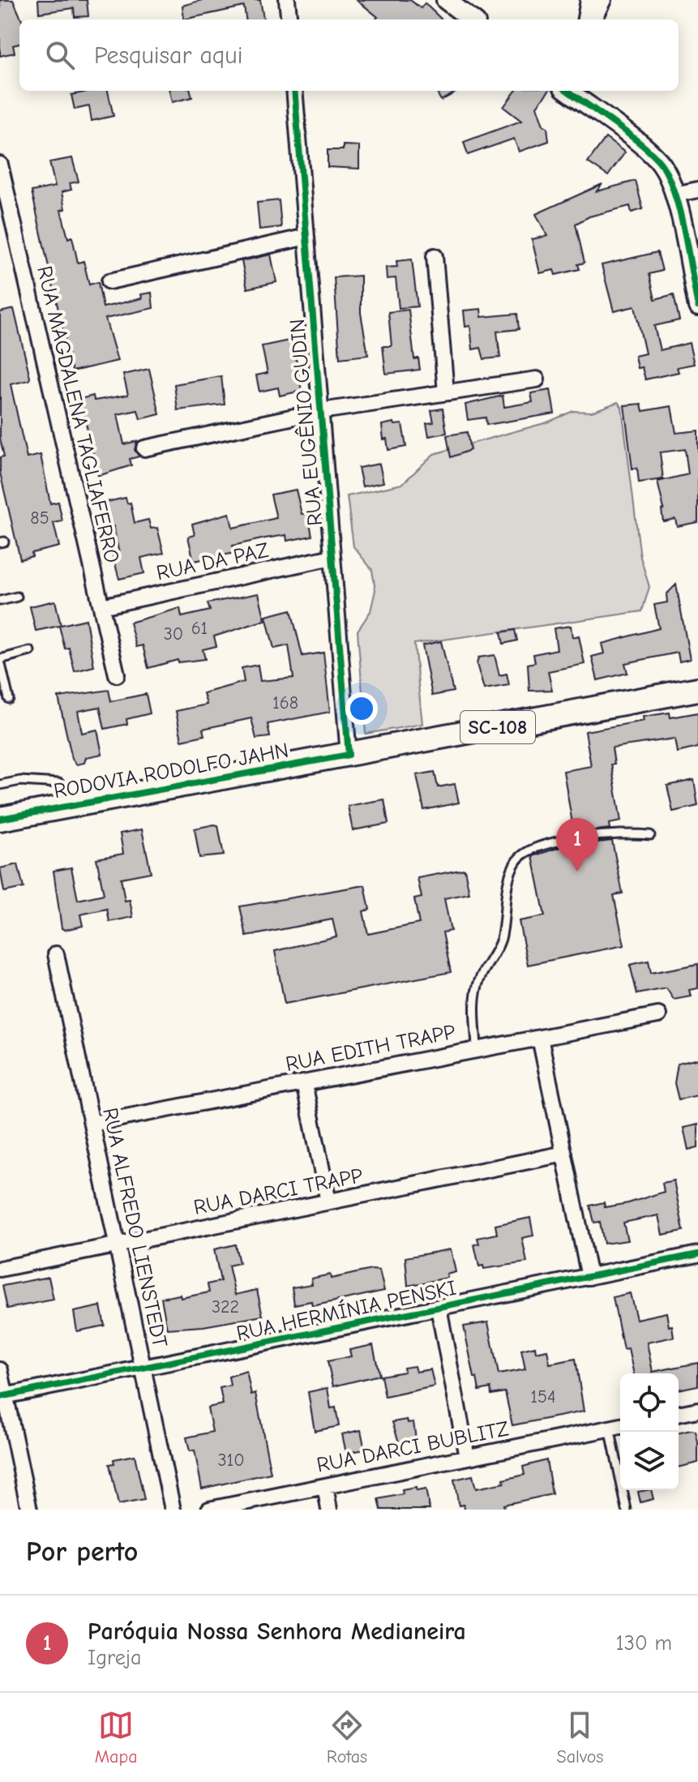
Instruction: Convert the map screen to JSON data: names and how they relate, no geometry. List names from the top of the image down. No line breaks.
{"streets":{"main road":["SC-108","RODOVIA RODOLFO JAHN"],"street":["RUA MAGDALENA TAGLIAFERRO","RUA EUGÊNIO GUDIN","RUA DA PAZ","RUA EDITH TRAPP","RUA DARCI TRAPP","RUA ALFREDO LIENSTEDT","RUA HERMÍNIA PENSKI","RUA DARCI BUBLITZ"]},"crossings":[["RUA MAGDALENA TAGLIAFERRO","RUA DA PAZ"],["RUA EUGÊNIO GUDIN","RUA DA PAZ"],["RUA EUGÊNIO GUDIN","RODOVIA RODOLFO JAHN"],["RUA EDITH TRAPP","RUA ALFREDO LIENSTEDT"],["RUA DARCI TRAPP","RUA ALFREDO LIENSTEDT"],["RUA ALFREDO LIENSTEDT","RUA HERMÍNIA PENSKI"]],"house_numbers":["85","61","30","168","322","154","310"],"page":{"search":"Pesquisar aqui","pins":"1","heading":"Por perto","list":[{"mark":"1","name":"Paróquia Nossa Senhora Medianeira","note":"Igreja","value":"130 m"}],"nav":["Mapa","Rotas","Salvos"]}}
